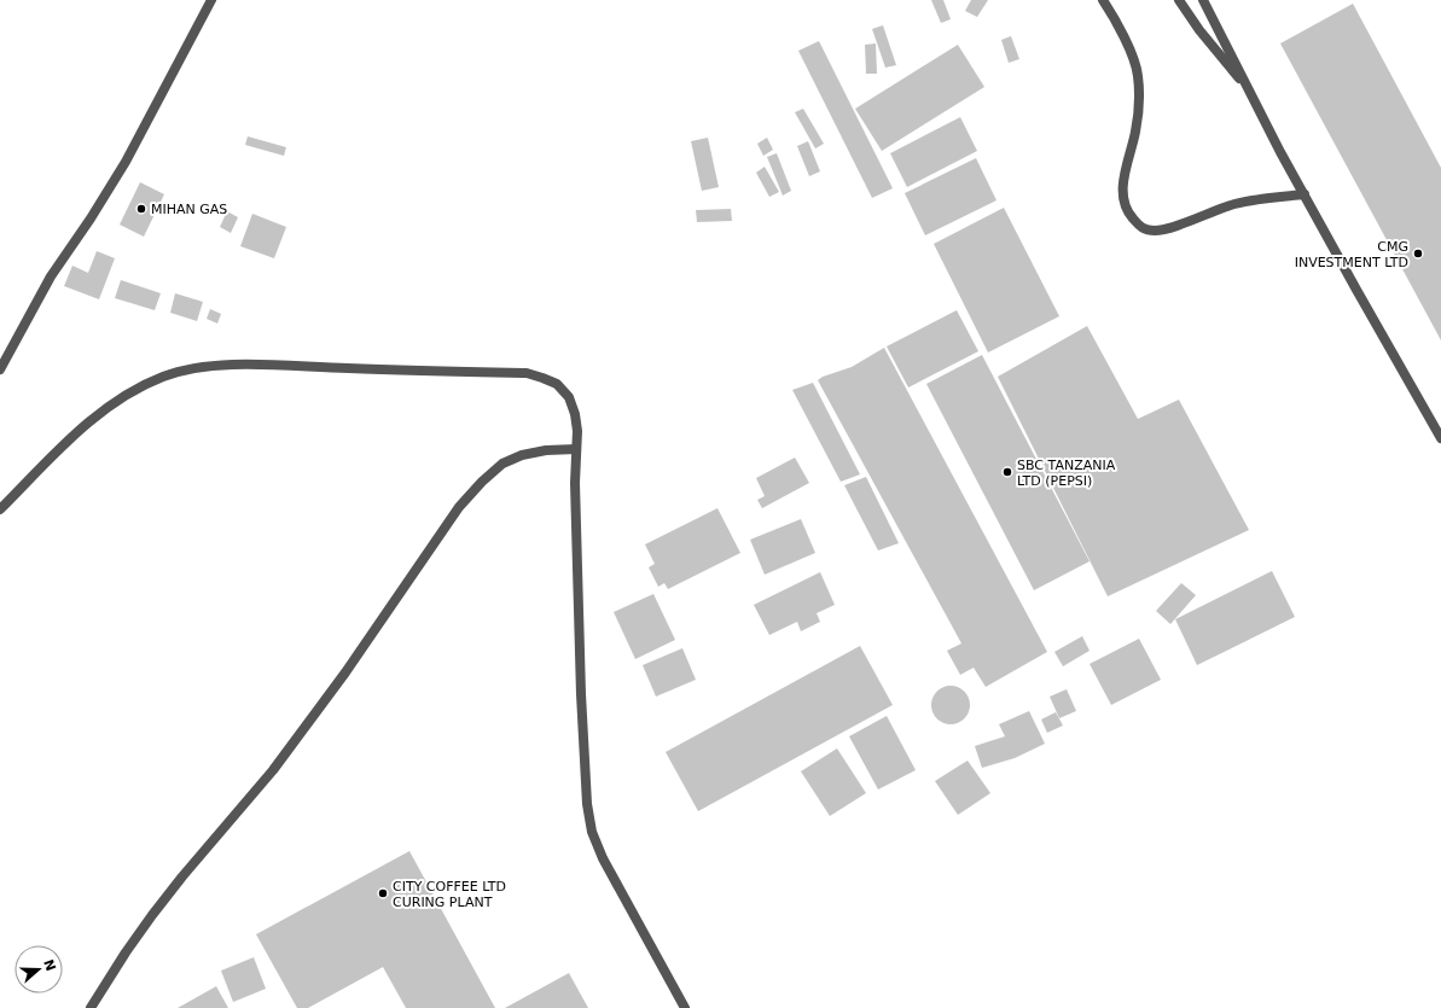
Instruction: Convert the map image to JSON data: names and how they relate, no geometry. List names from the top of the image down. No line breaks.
{"places":["MIHAN GAS","CMG INVESTMENT LTD","SBC TANZANIA LTD (PEPSI)","CITY COFFEE LTD CURING PLANT"],"north":"right"}
